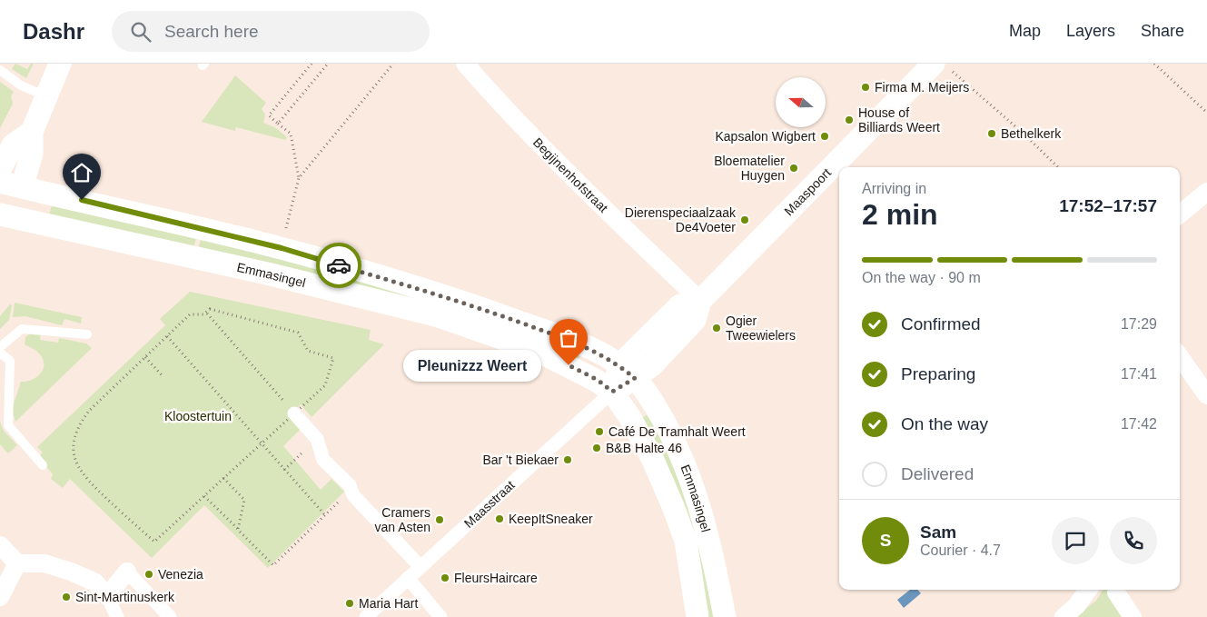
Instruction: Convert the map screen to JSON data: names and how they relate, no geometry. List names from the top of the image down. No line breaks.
{"streets":{"street":["Begijnenhofstraat","Maaspoort","Emmasingel","Maasstraat"]},"crossings":[["Begijnenhofstraat","Maaspoort"],["Maaspoort","Emmasingel"],["Maaspoort","Maasstraat"],["Emmasingel","Maasstraat"]],"parks":["Kloostertuin"],"places":["Firma M. Meijers","House of Billiards Weert","Bethelkerk","Kapsalon Wigbert","Bloematelier Huygen","Dierenspeciaalzaak De4Voeter","Ogier Tweewielers","Pleunizzz Weert","Café De Tramhalt Weert","B&B Halte 46","Bar 't Biekaer","KeepItSneaker","Cramers van Asten","Venezia","FleursHaircare","Sint-Martinuskerk","Maria Hart"],"north":"left","page":{"header":"Dashr","search":"Search here","nav":["Map","Layers","Share"],"heading":["2 min","Arriving in","17:52–17:57"],"panel":["Sam","Courier · 4.7"],"bar":"On the way · 90 m","list":[["Confirmed","17:29"],["Preparing","17:41"],["On the way","17:42"],"Delivered"],"bubble":"Pleunizzz Weert","round":"S"}}
